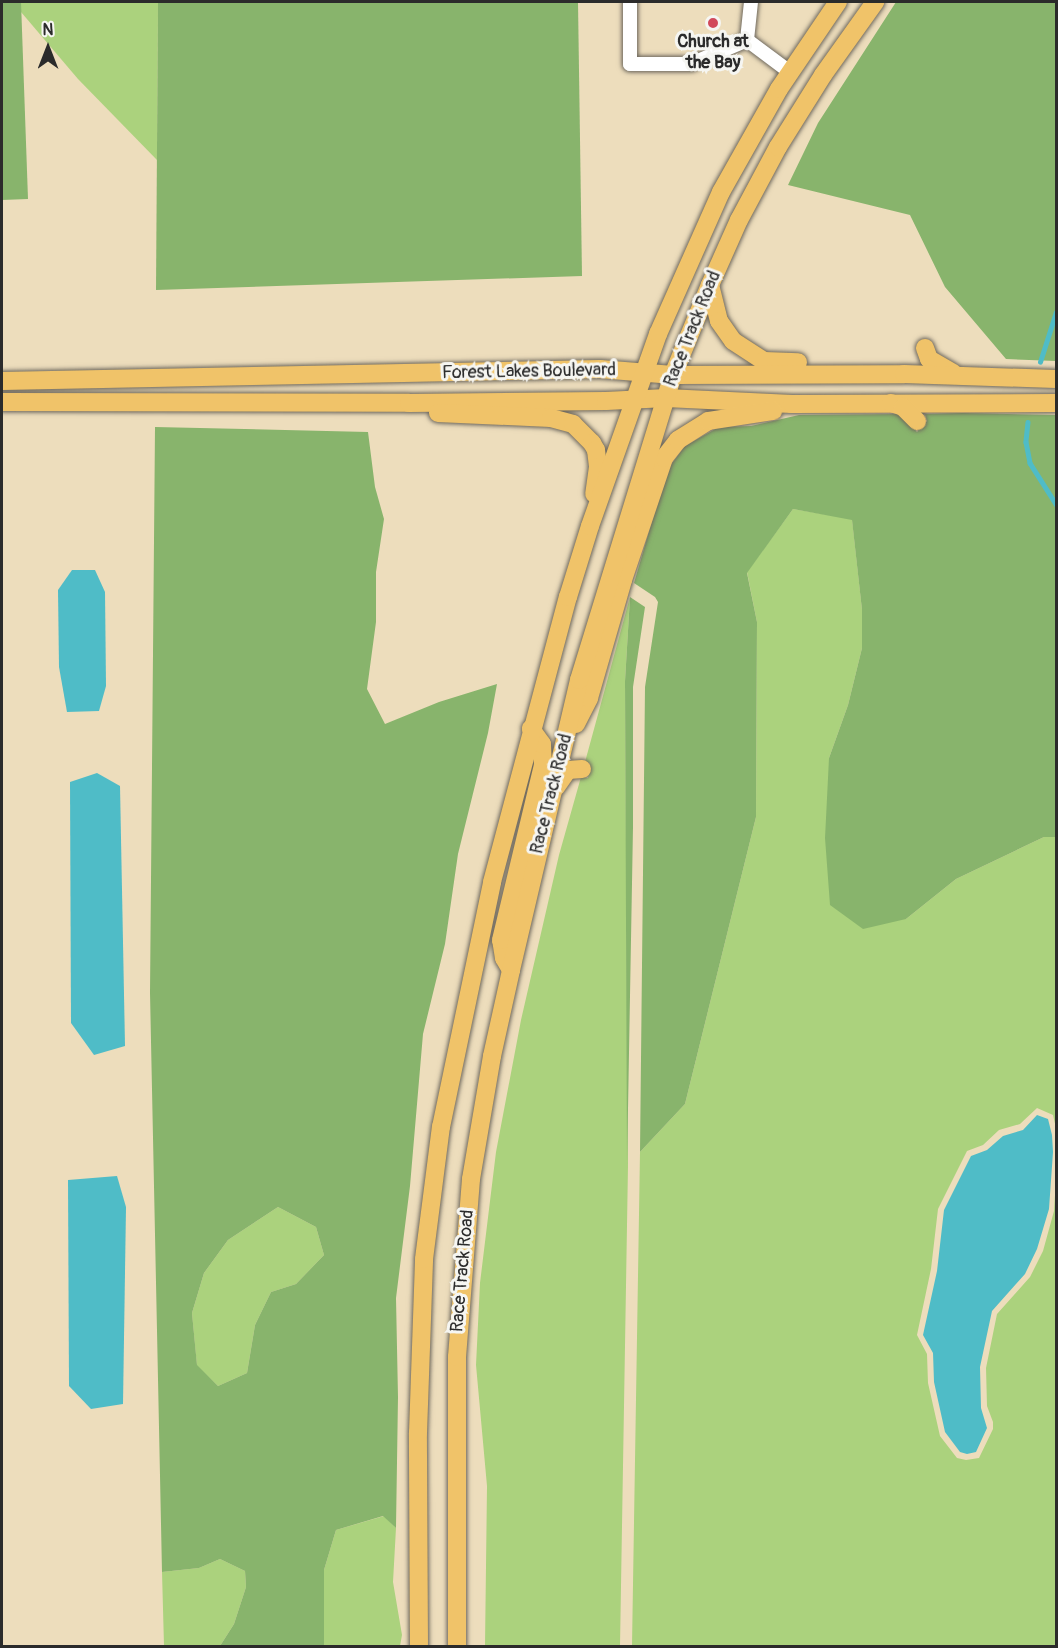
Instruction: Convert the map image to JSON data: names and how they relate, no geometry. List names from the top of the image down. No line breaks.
{"streets":{"main road":["Race Track Road","Forest Lakes Boulevard"]},"crossings":[["Race Track Road","Forest Lakes Boulevard"]],"places":["Church at the Bay"],"north":"top"}
